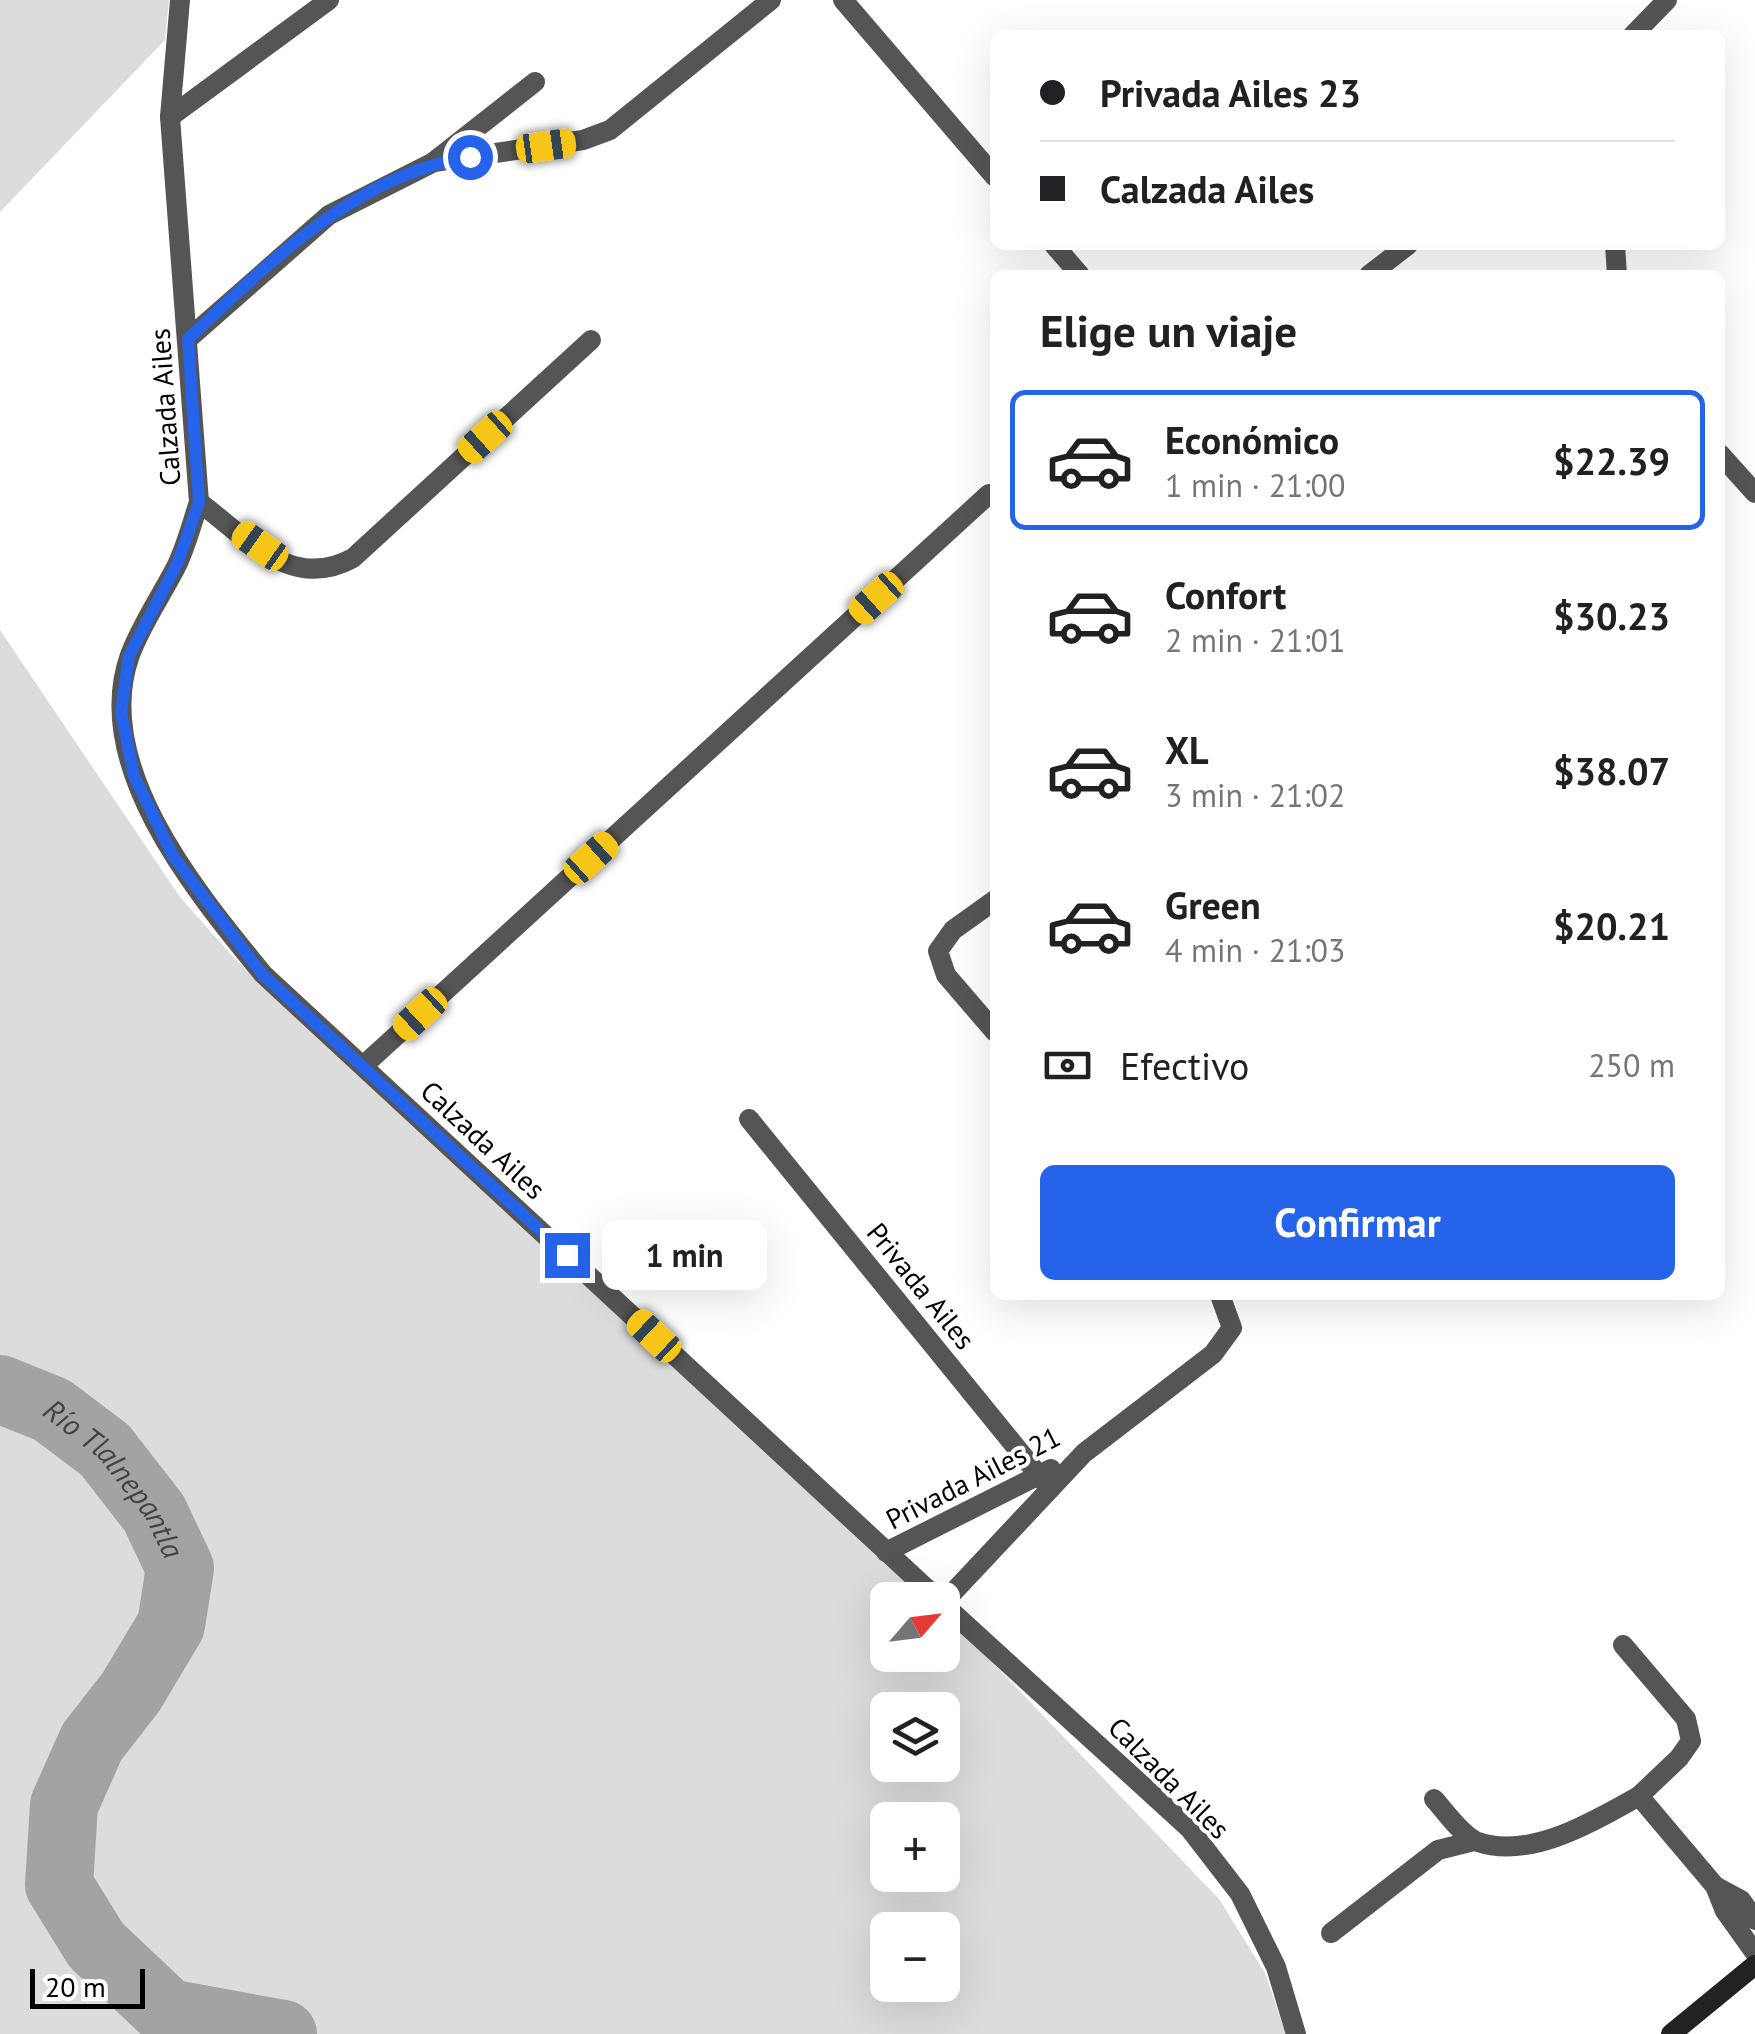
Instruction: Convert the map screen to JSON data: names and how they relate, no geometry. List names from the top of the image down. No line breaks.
{"streets":{"street":["Calzada Ailes","Privada Ailes","Privada Ailes 21"]},"crossings":[["Calzada Ailes","Privada Ailes 21"],["Privada Ailes","Privada Ailes 21"]],"water":["Río Tlalnepantla"],"scale_bar":"20 m","north":"top right","page":{"banner":["Privada Ailes 23","Calzada Ailes"],"heading":"Elige un viaje","list":[{"name":"Económico","note":"1 min · 21:00","value":"$22.39"},{"name":"Confort","note":"2 min · 21:01","value":"$30.23"},{"name":"XL","note":"3 min · 21:02","value":"$38.07"},{"name":"Green","note":"4 min · 21:03","value":"$20.21"}],"pay":["Efectivo","250 m"],"buttons":"Confirmar","bubble":"1 min","map_buttons":["+","−"],"scale":"20 m"}}
